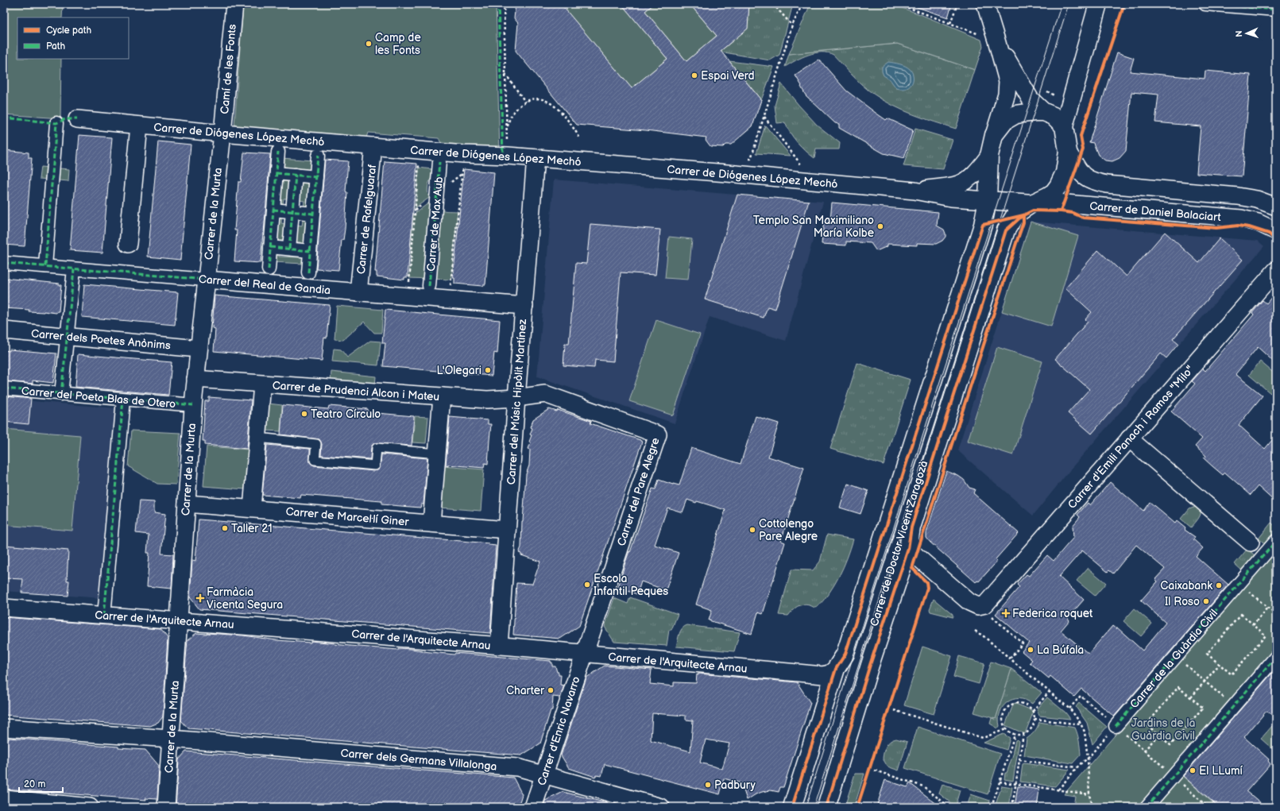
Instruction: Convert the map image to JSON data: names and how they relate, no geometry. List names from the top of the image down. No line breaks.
{"streets":{"street":["Camí de les Fonts","Carrer de Diógenes López Mechó","Carrer de Daniel Balaciart","Carrer de la Murta","Carrer de Rafelguaraf","Carrer de Max Aub","Carrer del Real de Gandia","Carrer dels Poetes Anònims","Carrer de Prudenci Alcon i Mateu","Carrer del Poeta Blas de Otero","Carrer del Músic Hipòlit Martínez","Carrer d'Emili Panach i Ramos \"Milo\"","Carrer del Pare Alegre","Carrer de Marcel·lí Giner","Carrer del Doctor Vicent Zaragozà","Carrer de l'Arquitecte Arnau","Carrer de la Guàrdia Civil","Carrer d'Enric Navarro","Carrer dels Germans Villalonga"]},"crossings":[["Camí de les Fonts","Carrer de Diógenes López Mechó"],["Camí de les Fonts","Carrer de la Murta"],["Carrer de Diógenes López Mechó","Carrer de Daniel Balaciart"],["Carrer de Diógenes López Mechó","Carrer de la Murta"],["Carrer de Diógenes López Mechó","Carrer de Rafelguaraf"],["Carrer de Diógenes López Mechó","Carrer del Músic Hipòlit Martínez"],["Carrer de Diógenes López Mechó","Carrer del Doctor Vicent Zaragozà"],["Carrer de Daniel Balaciart","Carrer del Doctor Vicent Zaragozà"],["Carrer de la Murta","Carrer del Real de Gandia"],["Carrer de la Murta","Carrer dels Poetes Anònims"],["Carrer de la Murta","Carrer de Prudenci Alcon i Mateu"],["Carrer de la Murta","Carrer del Poeta Blas de Otero"],["Carrer de la Murta","Carrer de Marcel·lí Giner"],["Carrer de la Murta","Carrer de l'Arquitecte Arnau"],["Carrer de la Murta","Carrer dels Germans Villalonga"],["Carrer de Rafelguaraf","Carrer del Real de Gandia"],["Carrer del Real de Gandia","Carrer del Músic Hipòlit Martínez"],["Carrer de Prudenci Alcon i Mateu","Carrer del Músic Hipòlit Martínez"],["Carrer de Prudenci Alcon i Mateu","Carrer del Pare Alegre"],["Carrer del Músic Hipòlit Martínez","Carrer del Pare Alegre"],["Carrer del Músic Hipòlit Martínez","Carrer de Marcel·lí Giner"],["Carrer del Músic Hipòlit Martínez","Carrer de l'Arquitecte Arnau"],["Carrer del Pare Alegre","Carrer de l'Arquitecte Arnau"],["Carrer del Pare Alegre","Carrer d'Enric Navarro"],["Carrer del Doctor Vicent Zaragozà","Carrer de l'Arquitecte Arnau"],["Carrer de l'Arquitecte Arnau","Carrer d'Enric Navarro"],["Carrer d'Enric Navarro","Carrer dels Germans Villalonga"]],"parks":["Jardins de la Guàrdia Civil"],"places":{"other":["Camp de les Fonts","Espai Verd","Templo San Maximiliano María Kolbe","L'Olegari","Teatro Círculo","Taller 21","Cottolengo Pare Alegre","Escola Infantil Peques","Caixabank","Il Roso","La Búfala","Charter","El LLumí","Padbury"],"health":["Farmàcia Vicenta Segura","Federica roquet"]},"legend":["Cycle path","Path"],"scale_bar":"20 m","north":"left"}
